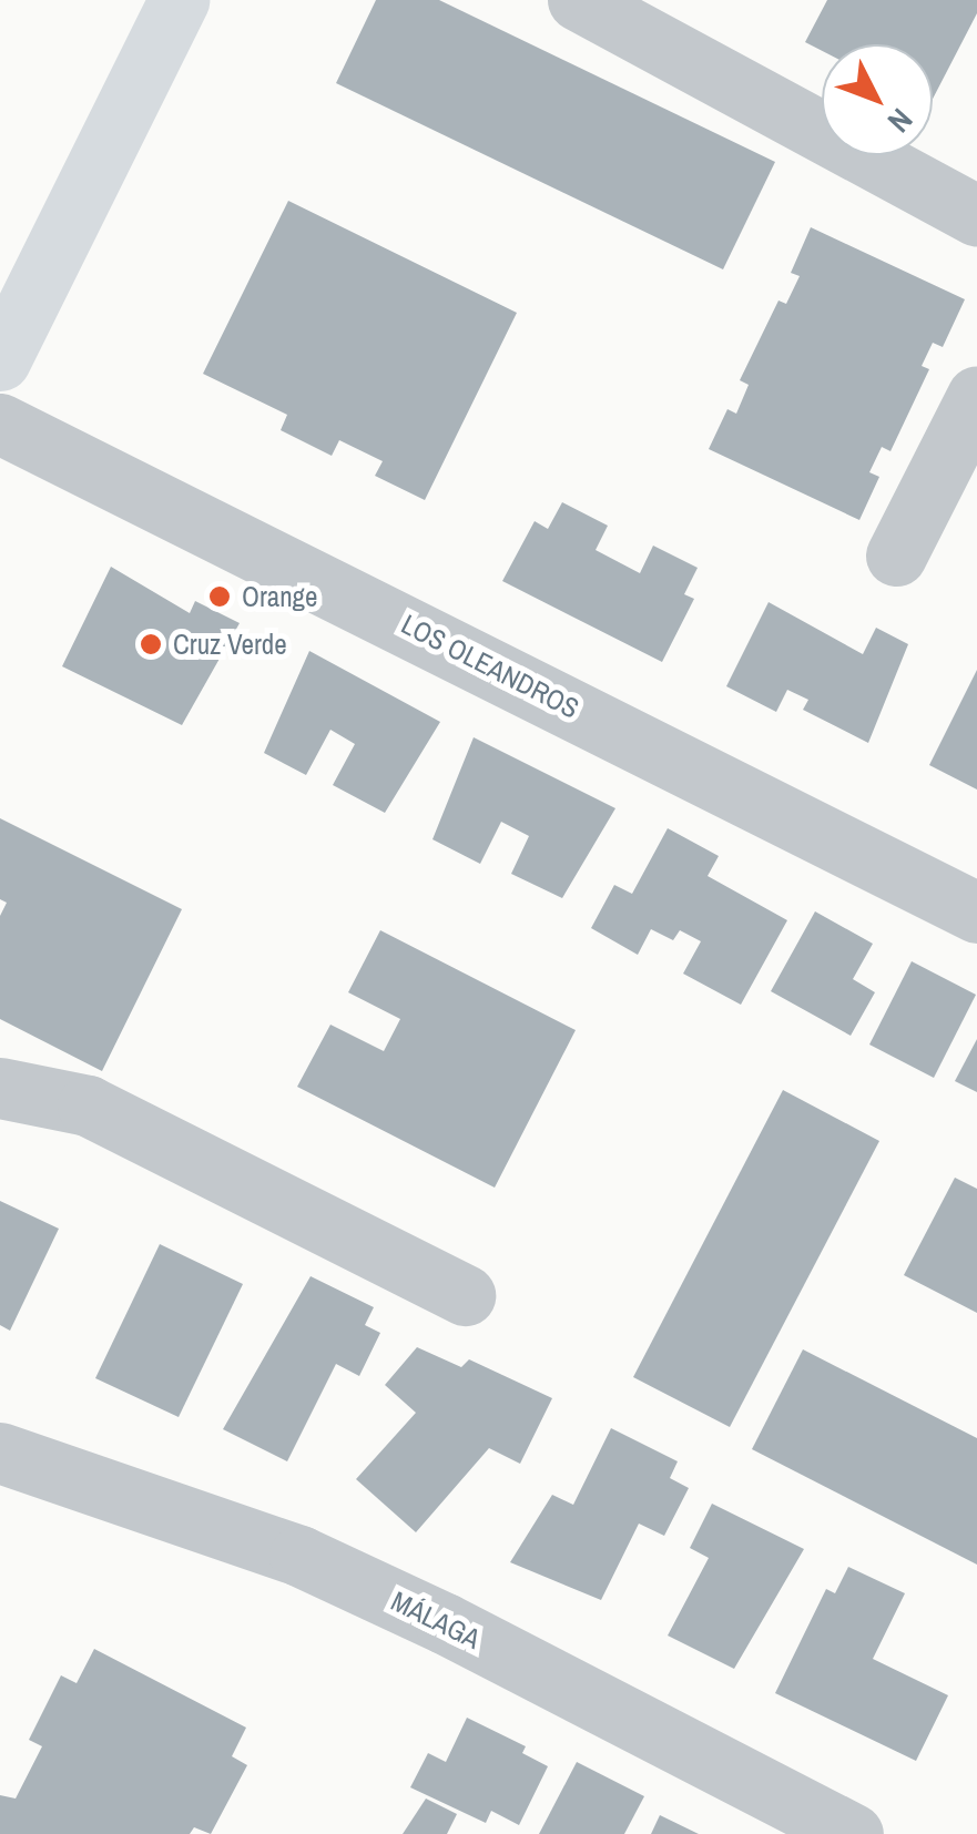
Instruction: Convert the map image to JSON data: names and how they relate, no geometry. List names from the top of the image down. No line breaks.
{"streets":{"street":["LOS OLEANDROS","MÁLAGA"]},"places":["Orange","Cruz Verde"],"north":"bottom right"}
